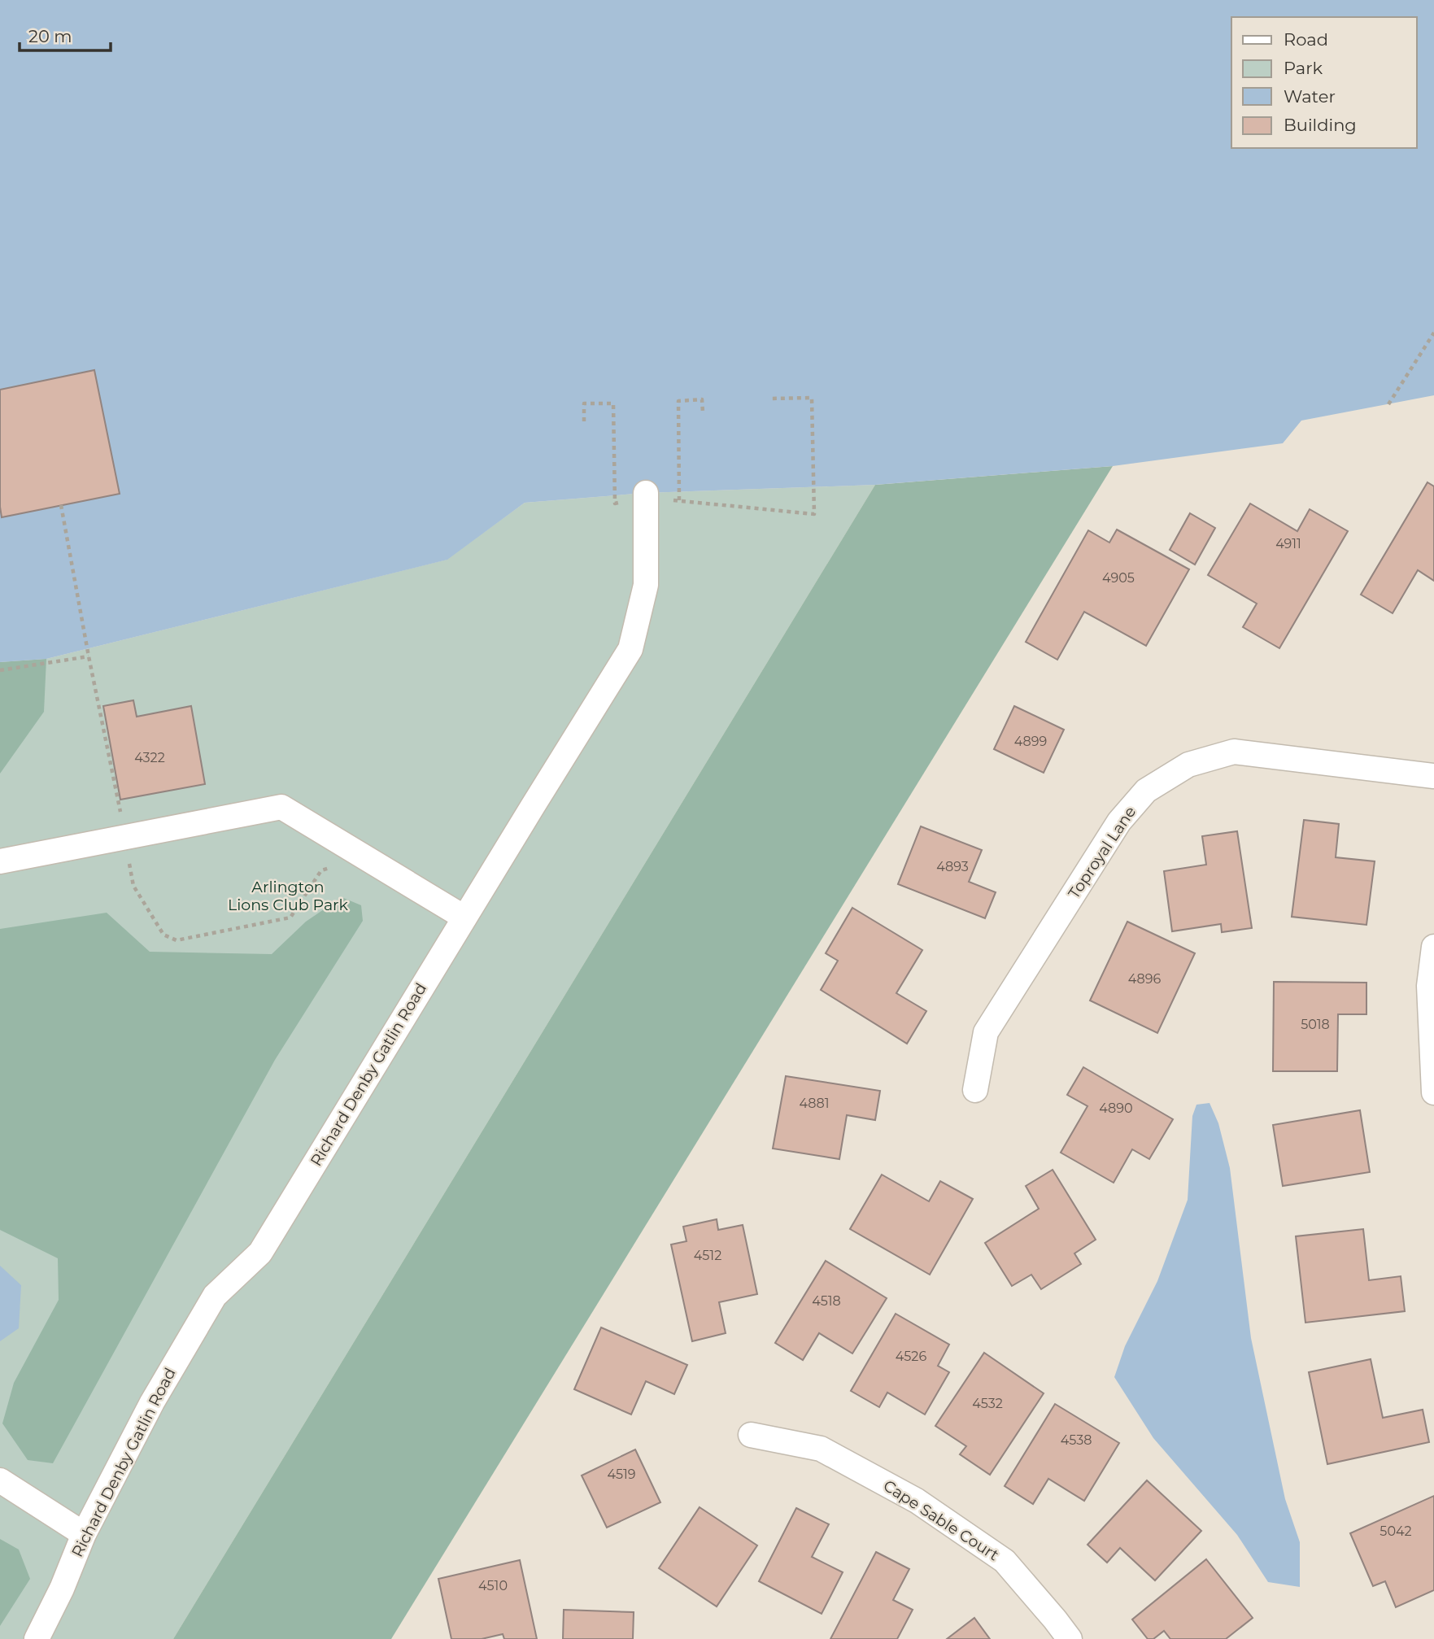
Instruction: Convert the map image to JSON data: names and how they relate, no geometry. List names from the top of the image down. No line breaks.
{"streets":{"street":["Toproyal Lane","Richard Denby Gatlin Road","Cape Sable Court"]},"parks":["Arlington Lions Club Park"],"house_numbers":["4911","4905","4899","4322","4893","4896","5018","4881","4890","4512","4518","4526","4532","4538","4519","5042","4510"],"legend":["Road","Park","Water","Building"],"scale_bar":"20 m"}
